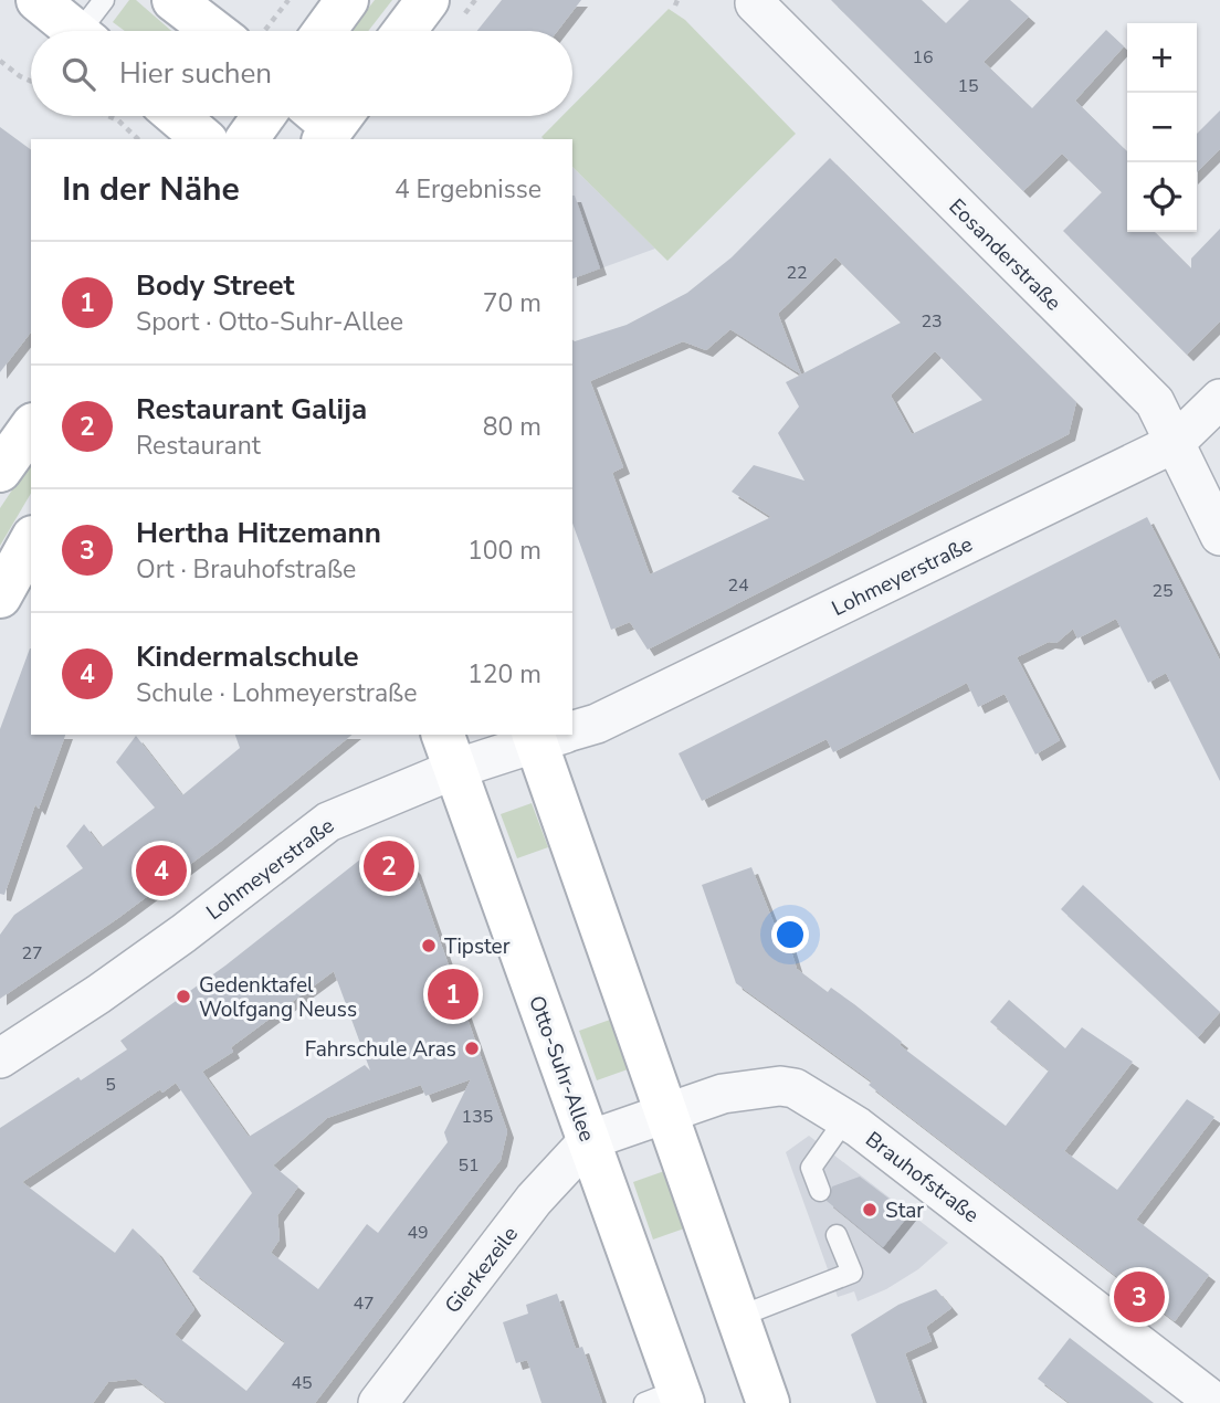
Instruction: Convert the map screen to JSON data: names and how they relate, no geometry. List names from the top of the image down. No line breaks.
{"streets":{"main road":["Otto-Suhr-Allee"],"street":["Eosanderstraße","Lohmeyerstraße","Brauhofstraße","Gierkezeile"]},"crossings":[["Eosanderstraße","Lohmeyerstraße"],["Lohmeyerstraße","Otto-Suhr-Allee"],["Otto-Suhr-Allee","Brauhofstraße"],["Otto-Suhr-Allee","Gierkezeile"],["Brauhofstraße","Gierkezeile"]],"places":["Tipster","Gedenktafel Wolfgang Neuss","Fahrschule Aras","Star"],"house_numbers":["16","15","22","23","24","25","27","5","135","51","49","47","45"],"page":{"map_buttons":["+","−"],"search":"Hier suchen","heading":["In der Nähe","4 Ergebnisse"],"list":[{"mark":"1","name":"Body Street","note":"Sport · Otto-Suhr-Allee","value":"70 m"},{"mark":"2","name":"Restaurant Galija","note":"Restaurant","value":"80 m"},{"mark":"3","name":"Hertha Hitzemann","note":"Ort · Brauhofstraße","value":"100 m"},{"mark":"4","name":"Kindermalschule","note":"Schule · Lohmeyerstraße","value":"120 m"}],"pins":["2","4","1","3"]}}
